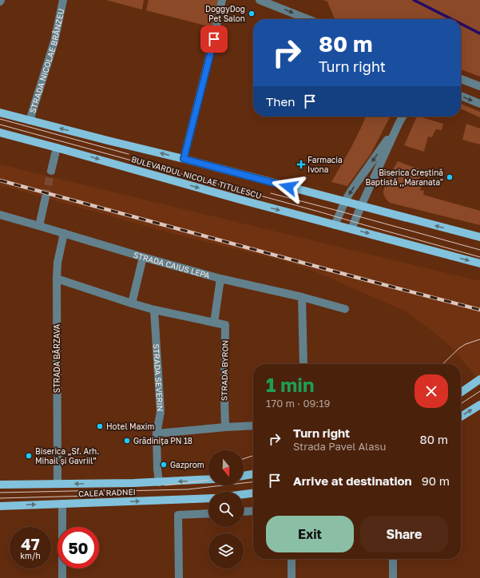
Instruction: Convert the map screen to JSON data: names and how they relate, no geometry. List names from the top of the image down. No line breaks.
{"streets":{"main road":["BULEVARDUL NICOLAE TITULESCU","CALEA RADNEI"],"street":["STRADA NICOLAE BRÂNZEU","STRADA CAIUS LEPA","STRADA BÂRZAVA","STRADA BYRON","STRADA SEVERIN"]},"crossings":[["STRADA NICOLAE BRÂNZEU","BULEVARDUL NICOLAE TITULESCU"],["STRADA CAIUS LEPA","STRADA BÂRZAVA"],["STRADA BÂRZAVA","CALEA RADNEI"],["STRADA SEVERIN","CALEA RADNEI"]],"places":{"other":["DoggyDog Pet Salon","Biserica Creștină Baptistă ,,Maranata\"","Hotel Maxim","Grădinița PN 18","Biserica „Sf. Arh. Mihail și Gavriil”","Gazprom"],"health":["Farmacia Ivona"]},"north":"bottom","page":{"turn":["80 m","Turn right"],"then":"Then","heading":["1 min","170 m · 09:19"],"list":[{"name":"Turn right","note":"Strada Pavel Alasu","value":"80 m"},{"name":"Arrive at destination","value":"90 m"}],"buttons":["Exit","Share"],"speed":"47 km/h","limit":"50"}}
